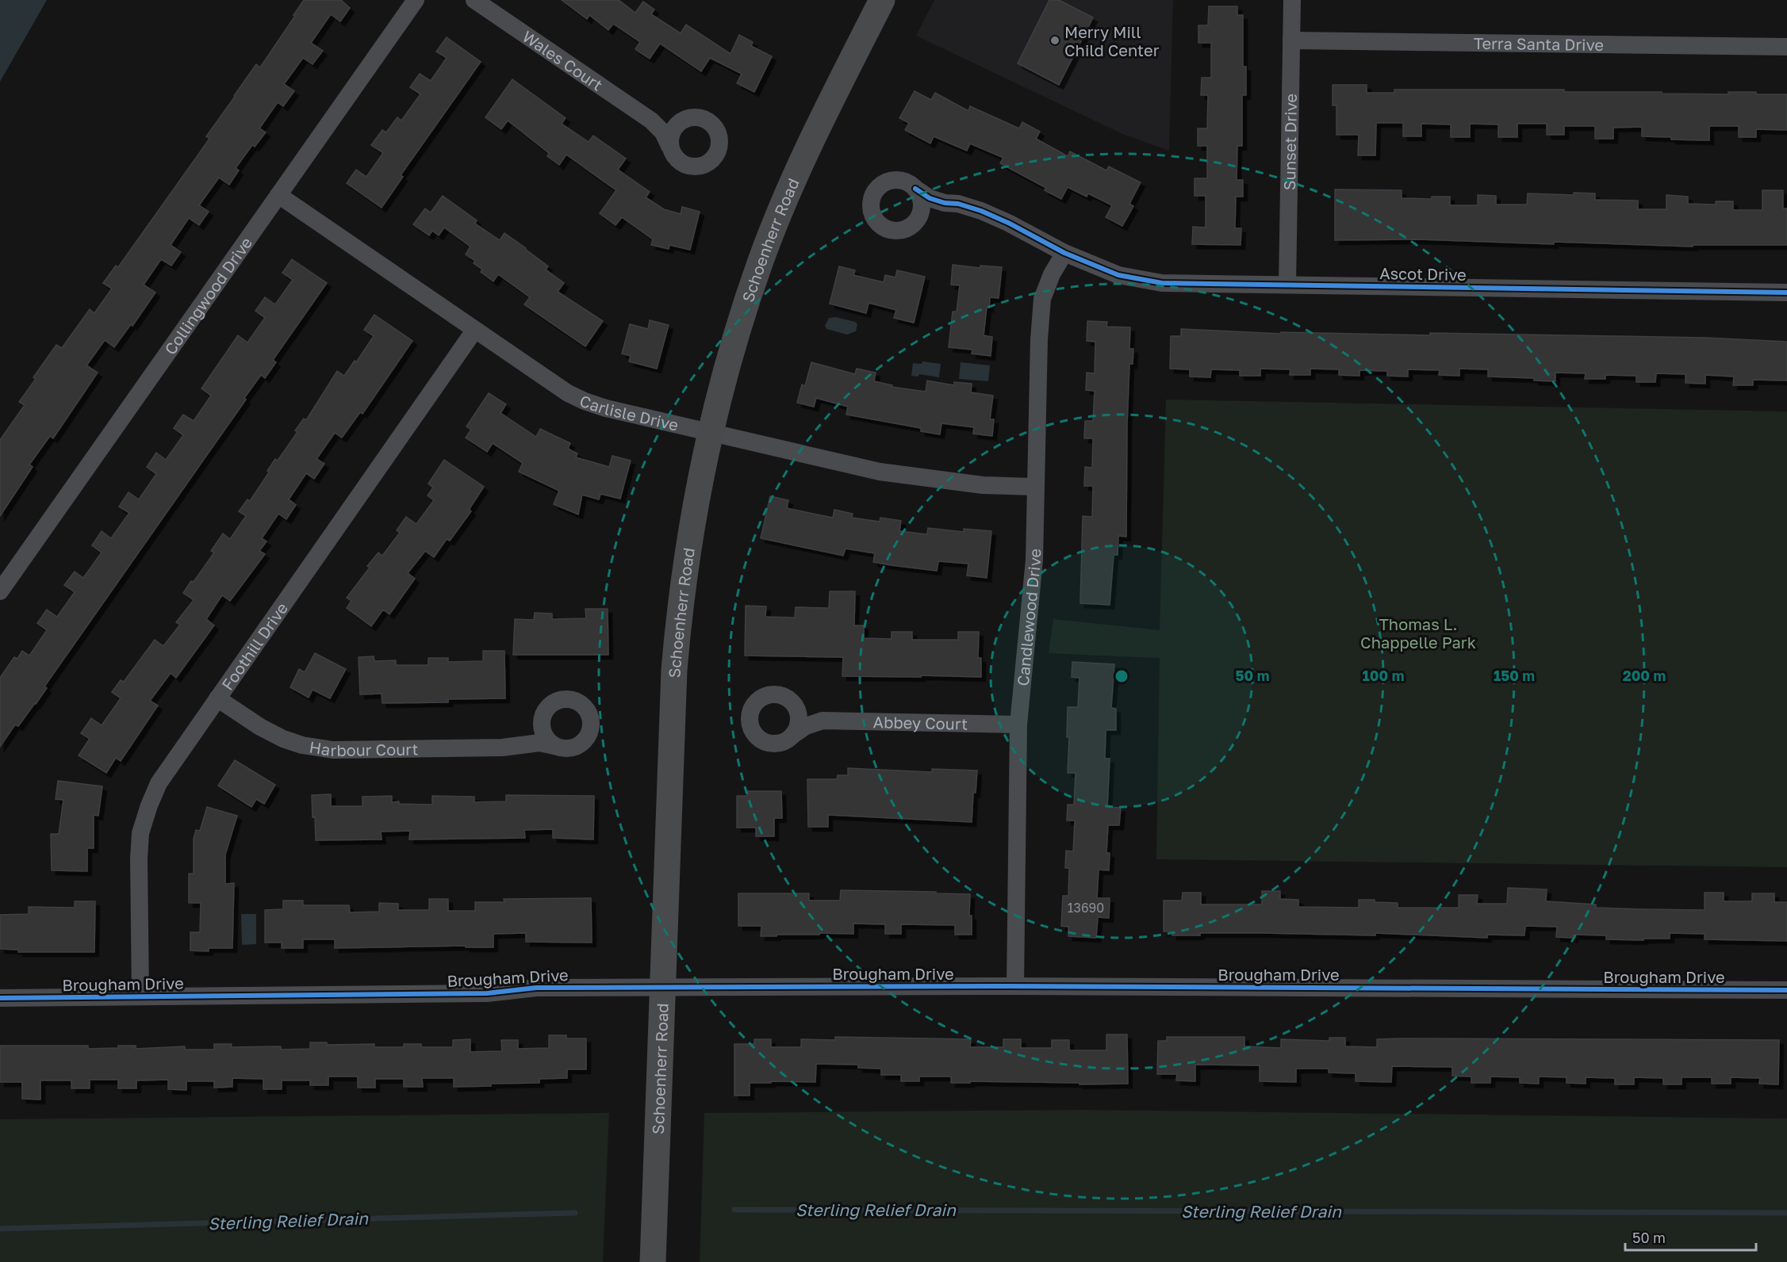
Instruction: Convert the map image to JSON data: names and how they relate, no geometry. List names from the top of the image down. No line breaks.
{"streets":{"main road":["Schoenherr Road"],"street":["Terra Santa Drive","Wales Court","Sunset Drive","Ascot Drive","Collingwood Drive","Carlisle Drive","Candlewood Drive","Foothill Drive","Abbey Court","Harbour Court","Brougham Drive"]},"crossings":[["Terra Santa Drive","Sunset Drive"],["Sunset Drive","Ascot Drive"],["Schoenherr Road","Carlisle Drive"],["Schoenherr Road","Brougham Drive"],["Ascot Drive","Candlewood Drive"],["Collingwood Drive","Carlisle Drive"],["Carlisle Drive","Candlewood Drive"],["Carlisle Drive","Foothill Drive"],["Candlewood Drive","Abbey Court"],["Candlewood Drive","Brougham Drive"],["Foothill Drive","Harbour Court"],["Foothill Drive","Brougham Drive"]],"water":["Sterling Relief Drain"],"parks":["Thomas L. Chappelle Park"],"places":["Merry Mill Child Center"],"house_numbers":["13690"],"scale_bar":"50 m","rings":["50 m","100 m","150 m","200 m"]}
